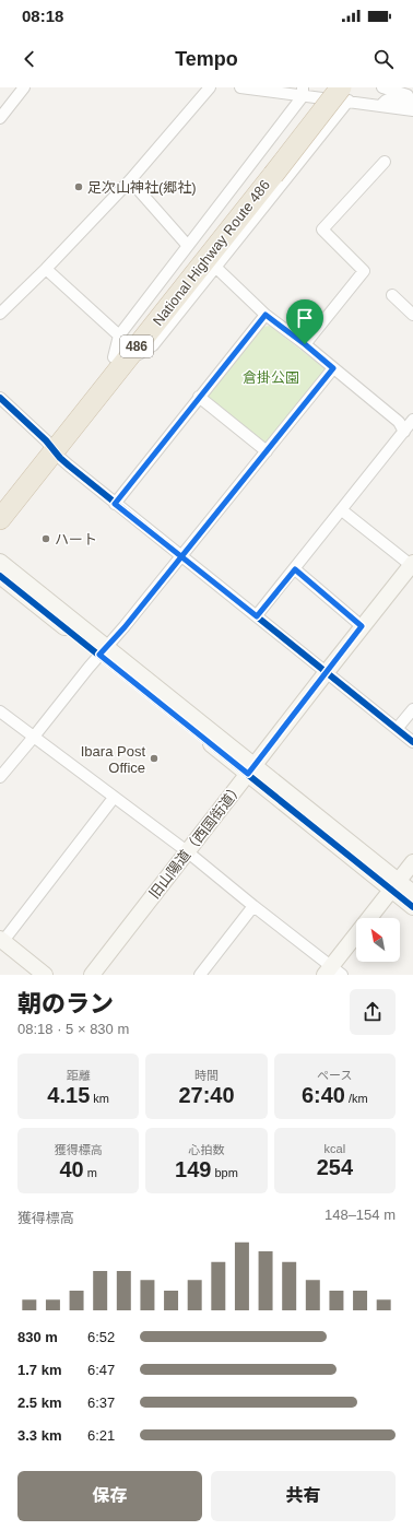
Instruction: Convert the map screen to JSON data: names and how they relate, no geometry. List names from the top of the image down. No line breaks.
{"streets":{"highway":["National Highway Route 486","486"],"street":["旧山陽道（西国街道）"]},"parks":["倉掛公園"],"places":["足次山神社(郷社)","ハート","Ibara Post Office"],"north":"top left","page":{"status":"08:18","header":"Tempo","heading":["朝のラン","08:18 · 5 × 830 m"],"stats":[["距離","4.15 km"],["時間","27:40"],["ペース","6:40 /km"],["獲得標高","40 m"],["心拍数","149 bpm"],["kcal","254"]],"chart":["獲得標高","148–154 m"],"list":[{"name":"830 m","note":"6:52"},{"name":"1.7 km","note":"6:47"},{"name":"2.5 km","note":"6:37"},{"name":"3.3 km","note":"6:21"}],"buttons":["保存","共有"]}}
